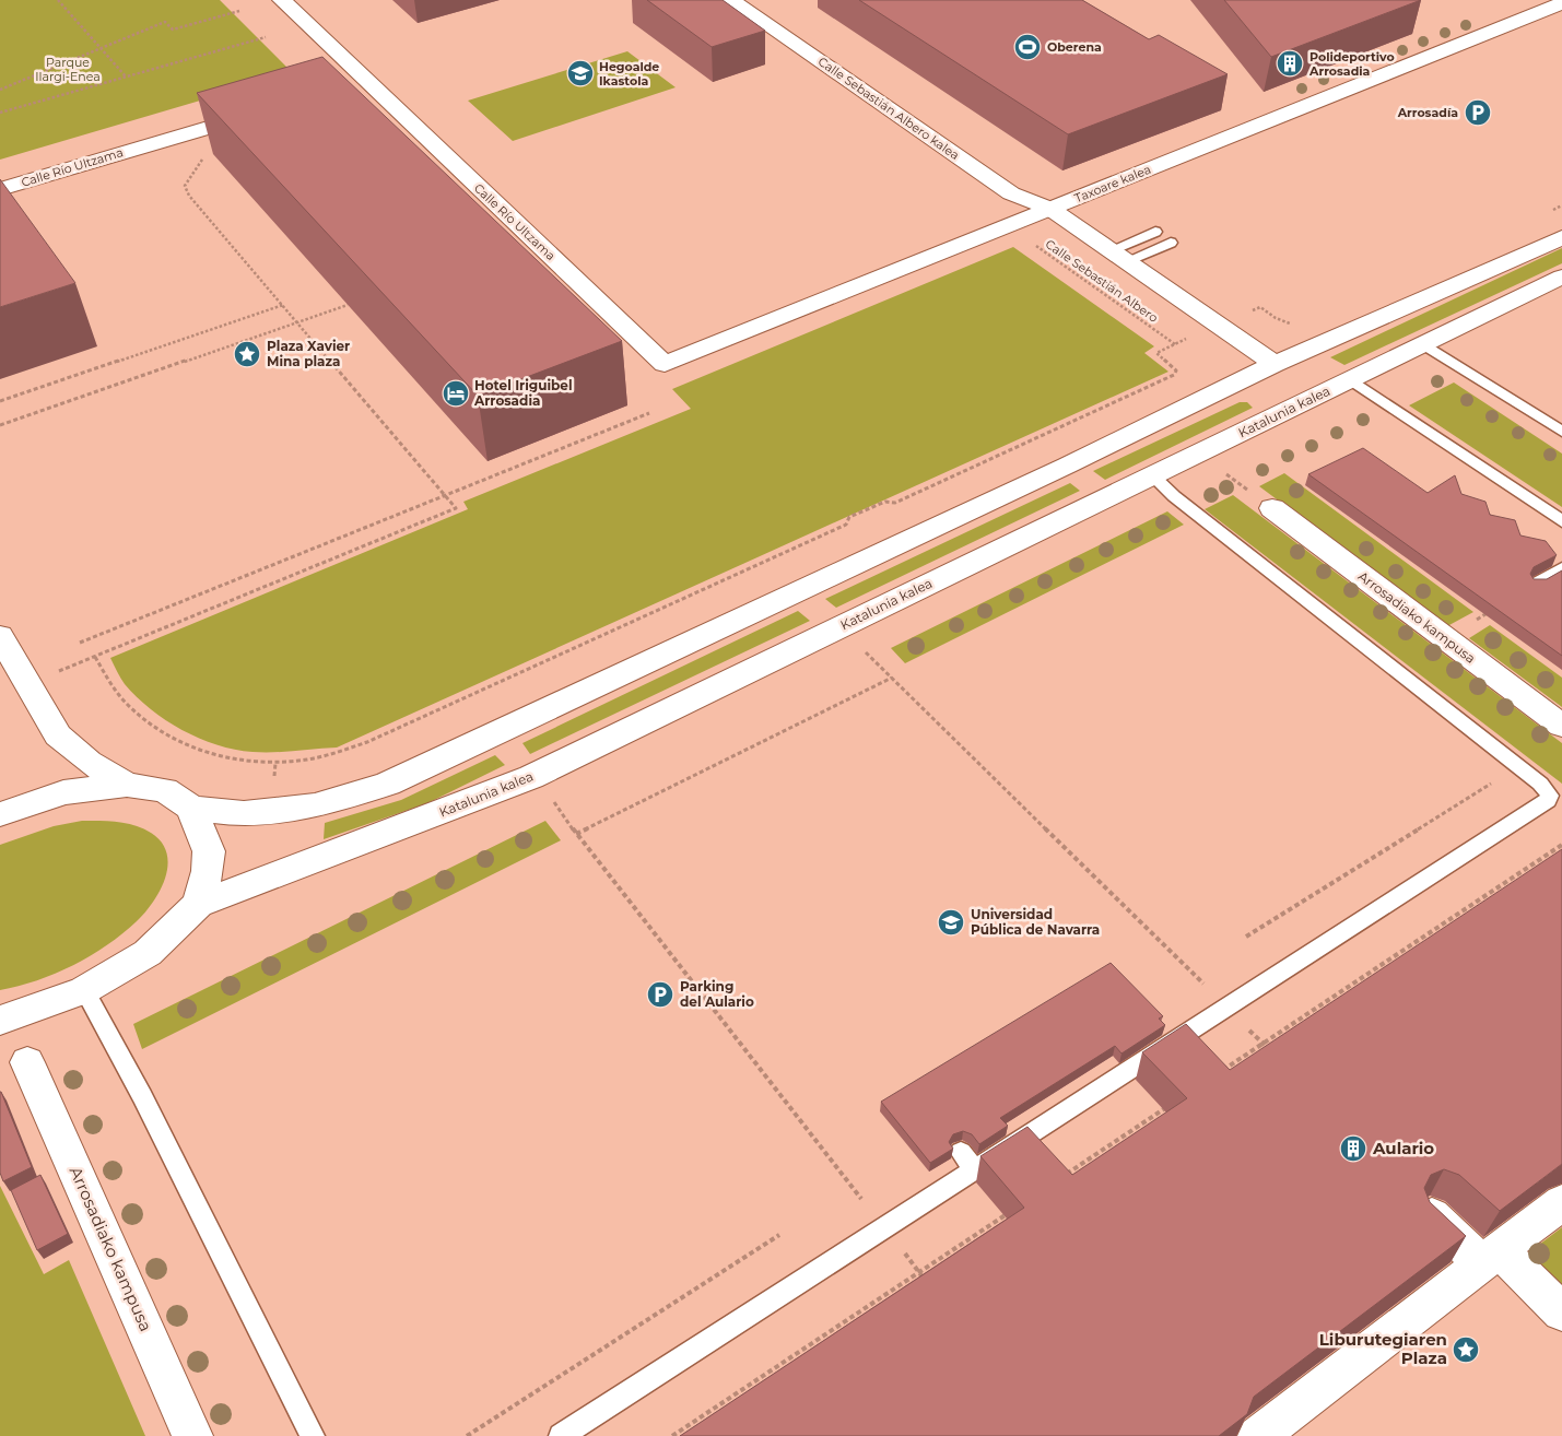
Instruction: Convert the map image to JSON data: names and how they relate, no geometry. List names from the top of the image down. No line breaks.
{"streets":{"street":["Calle Sebastián Albero kalea","Calle Río Ultzama","Taxoare kalea","Katalunia kalea","Arrosadiako kampusa"],"path":["Calle Sebastián Albero"]},"crossings":[["Calle Sebastián Albero kalea","Taxoare kalea"],["Calle Río Ultzama","Taxoare kalea"]],"parks":["Parque Ilargi-Enea"],"places":{"sports":["Oberena"],"building":["Polideportivo Arrosadia","Aulario"],"school or university":["Hegoalde Ikastola","Universidad Pública de Navarra"],"parking":["Arrosadía","Parking del Aulario"],"place":["Plaza Xavier Mina plaza","Liburutegiaren Plaza"],"hotel":["Hotel Iriguibel Arrosadia"]}}
